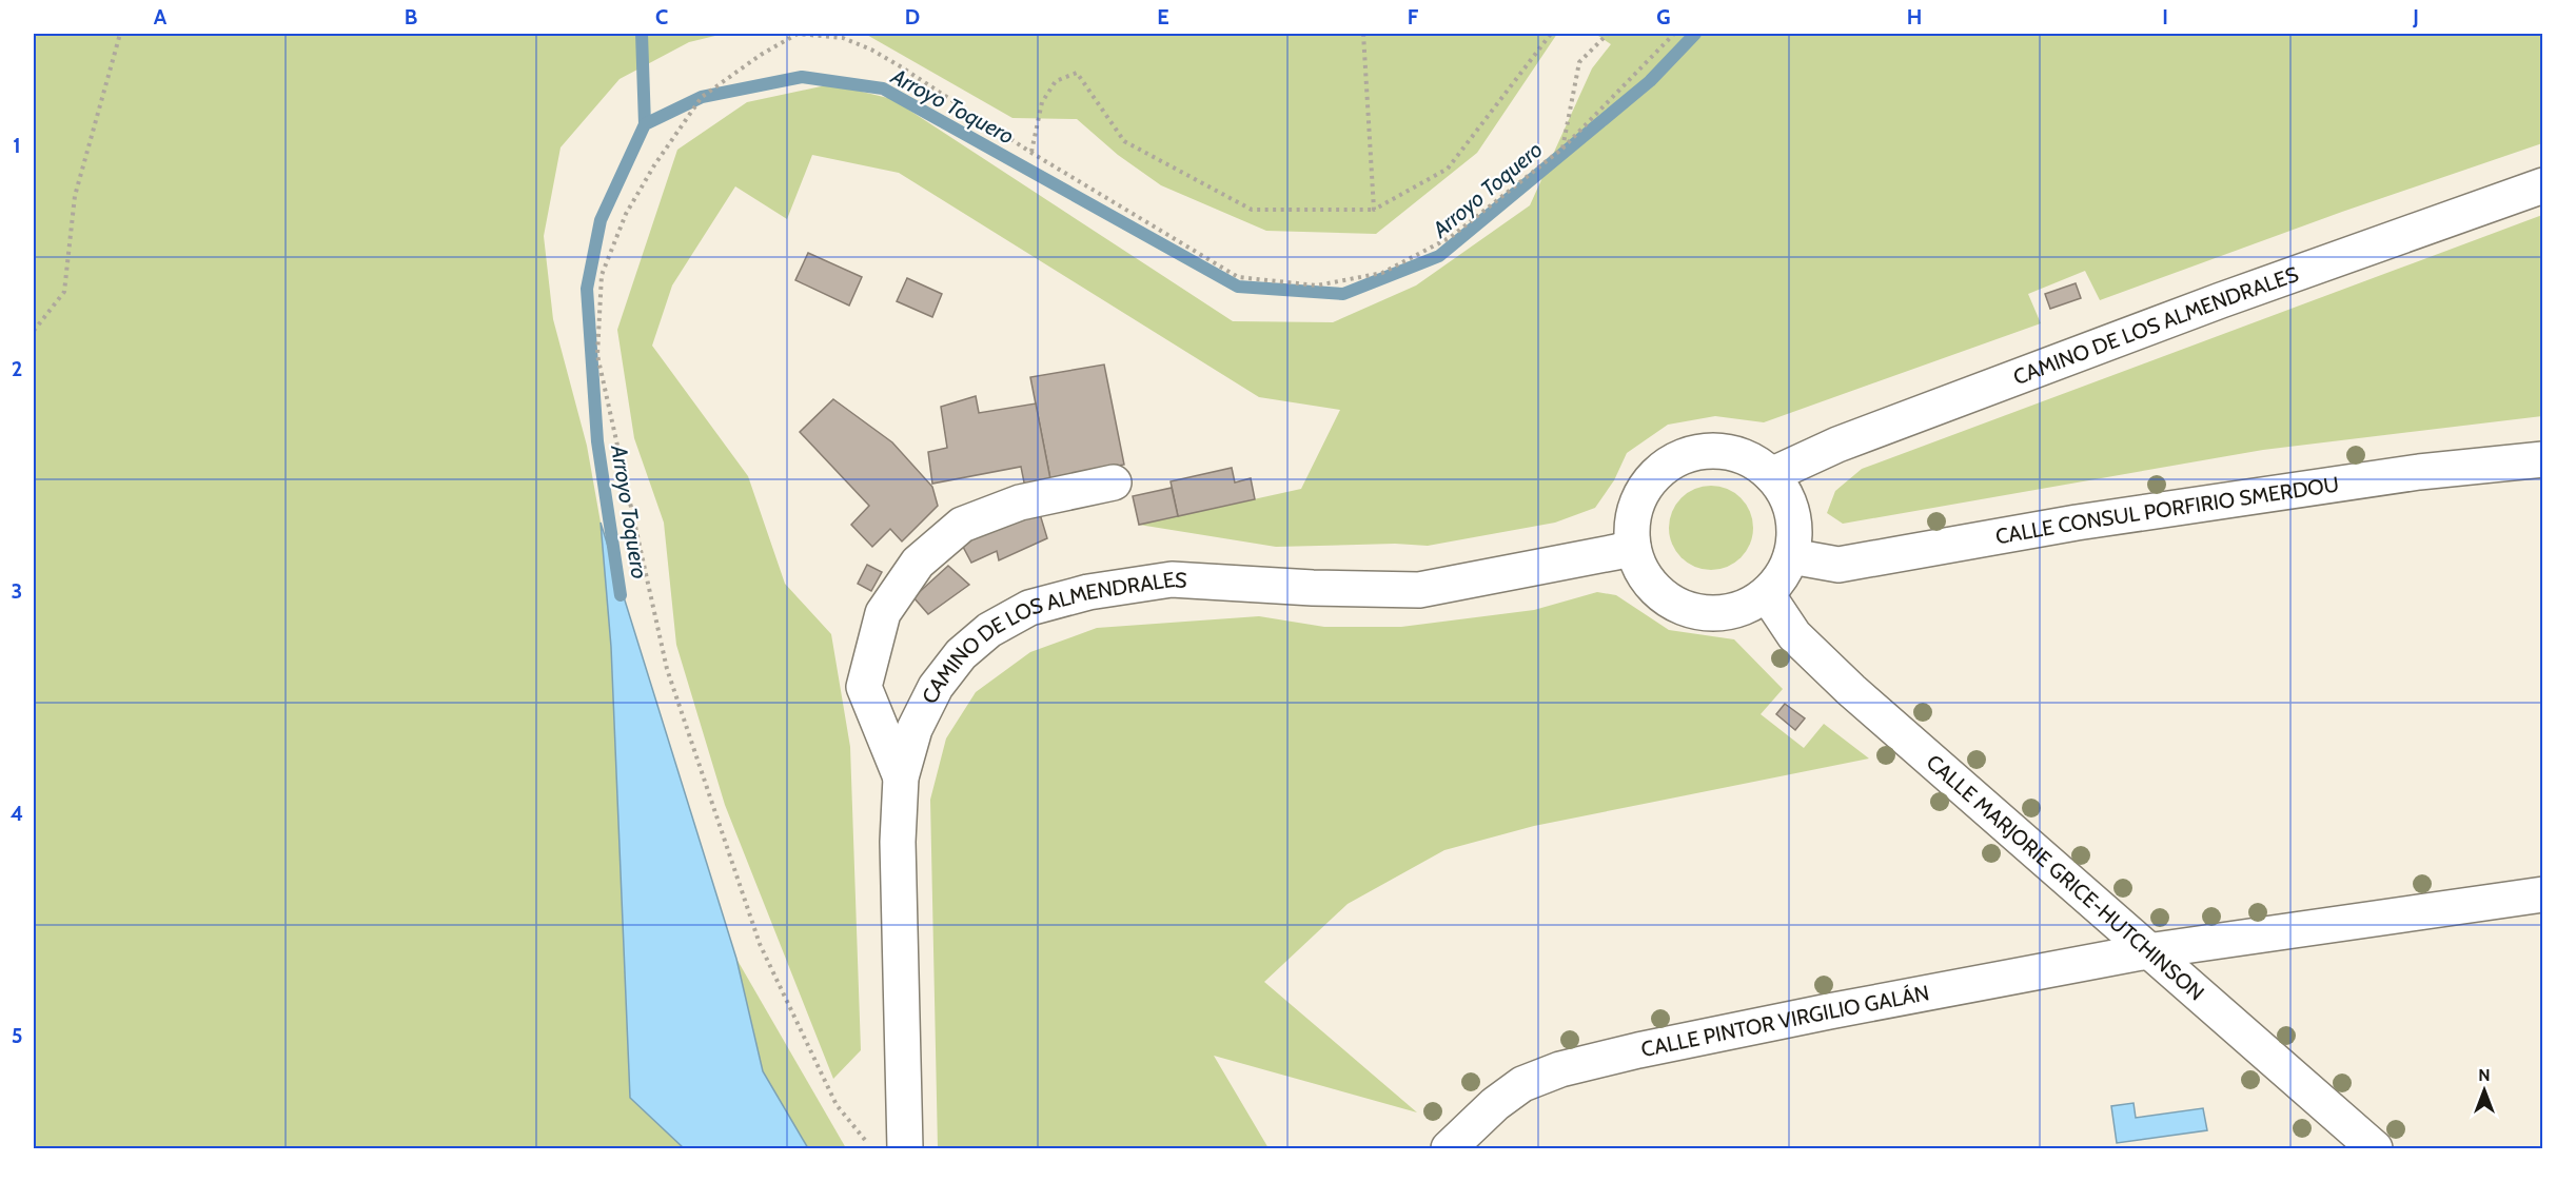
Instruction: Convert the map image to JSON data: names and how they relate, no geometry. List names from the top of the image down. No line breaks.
{"streets":{"street":["CAMINO DE LOS ALMENDRALES","CALLE CONSUL PORFIRIO SMERDOU","CALLE MARJORIE GRICE-HUTCHINSON","CALLE PINTOR VIRGILIO GALÁN"]},"crossings":[["CAMINO DE LOS ALMENDRALES","CALLE CONSUL PORFIRIO SMERDOU"],["CAMINO DE LOS ALMENDRALES","CALLE MARJORIE GRICE-HUTCHINSON"],["CALLE CONSUL PORFIRIO SMERDOU","CALLE MARJORIE GRICE-HUTCHINSON"],["CALLE MARJORIE GRICE-HUTCHINSON","CALLE PINTOR VIRGILIO GALÁN"]],"water":["Arroyo Toquero"],"north":"top","grid":{"columns":["A","B","C","D","E","F","G","H","I","J"],"rows":["1","2","3","4","5"]}}
